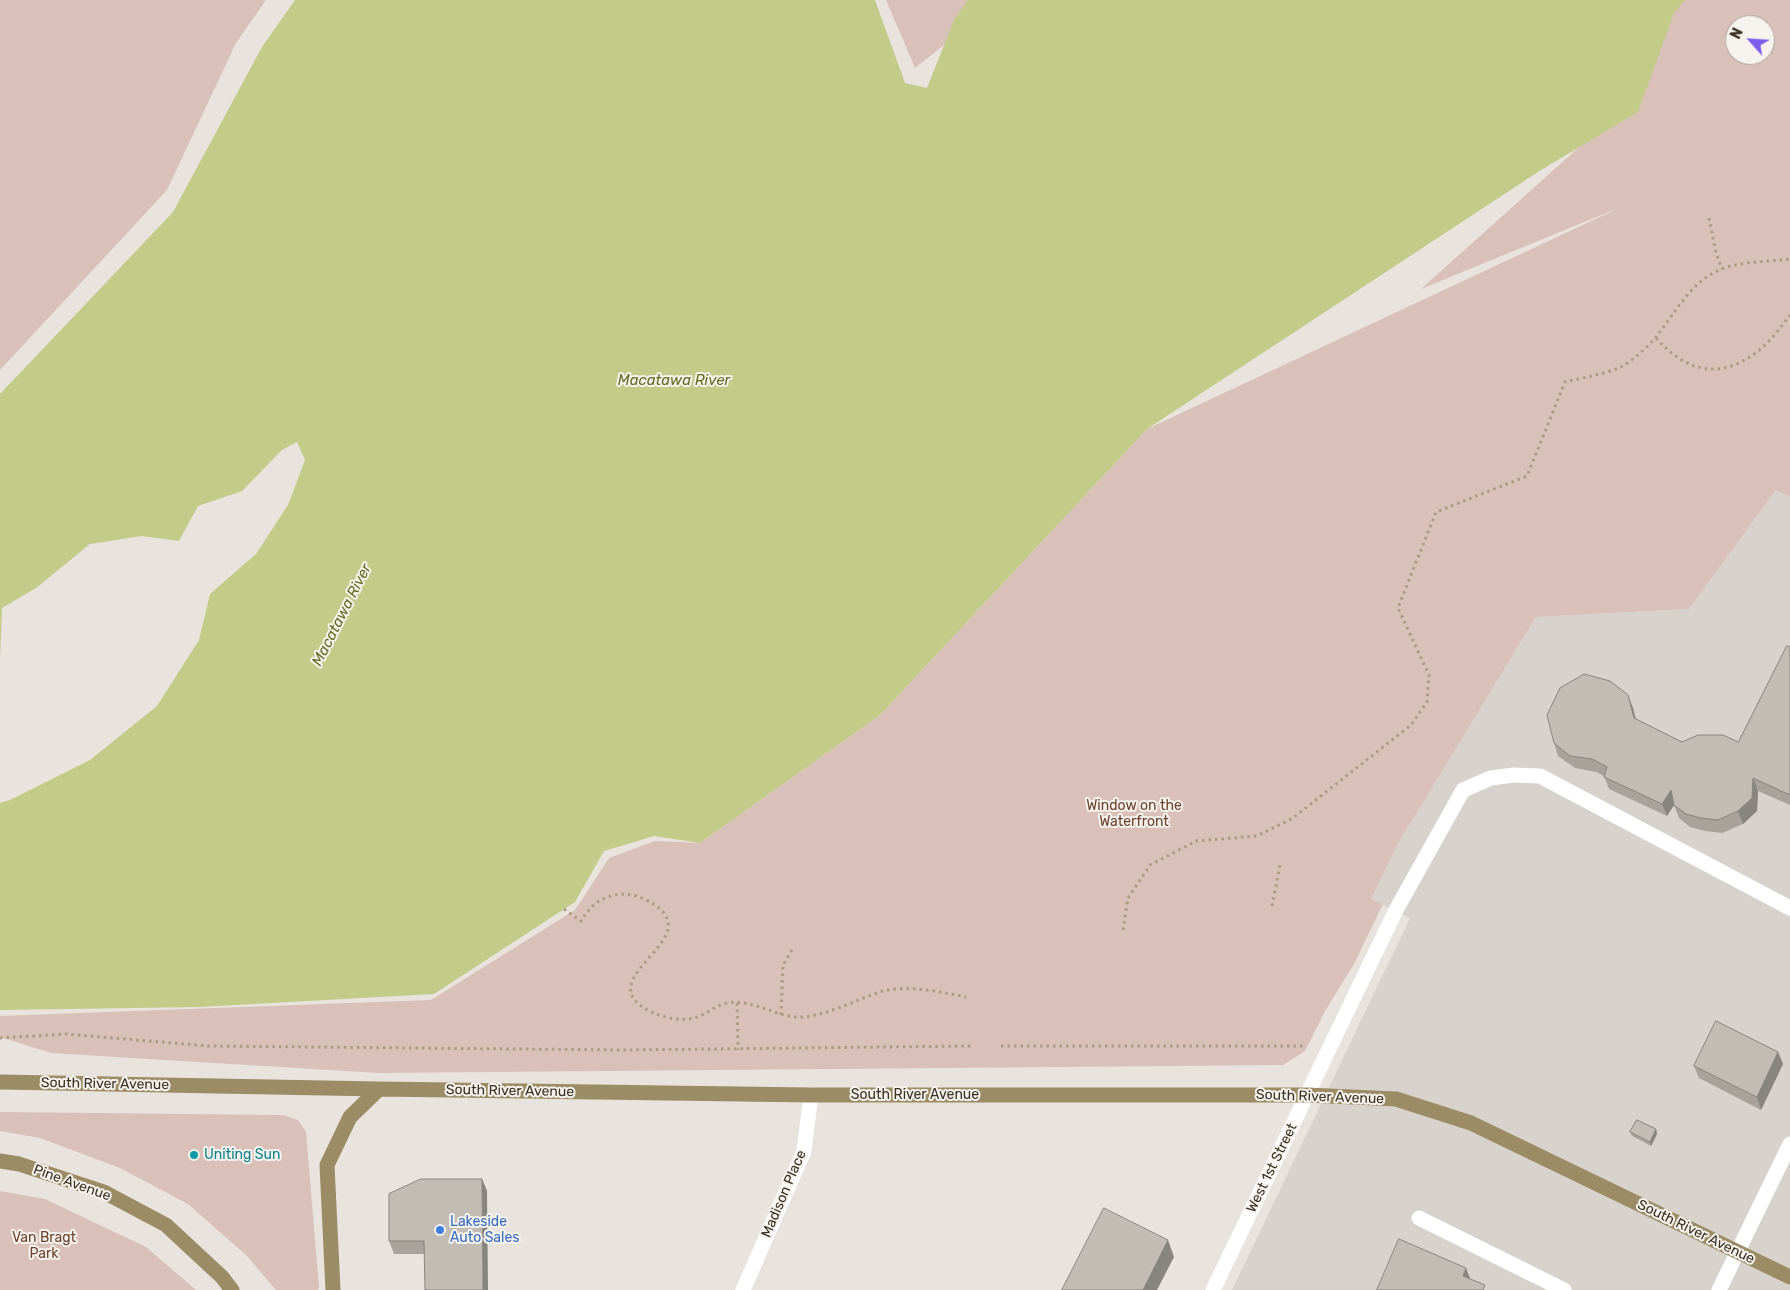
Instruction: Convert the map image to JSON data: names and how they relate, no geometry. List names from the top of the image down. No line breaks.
{"streets":{"main road":["South River Avenue","Pine Avenue"],"street":["West 1st Street","Madison Place"]},"crossings":[["South River Avenue","West 1st Street"],["South River Avenue","Madison Place"]],"water":["Macatawa River"],"parks":["Window on the Waterfront","Van Bragt Park"],"places":["Uniting Sun","Lakeside Auto Sales"],"north":"top left"}
